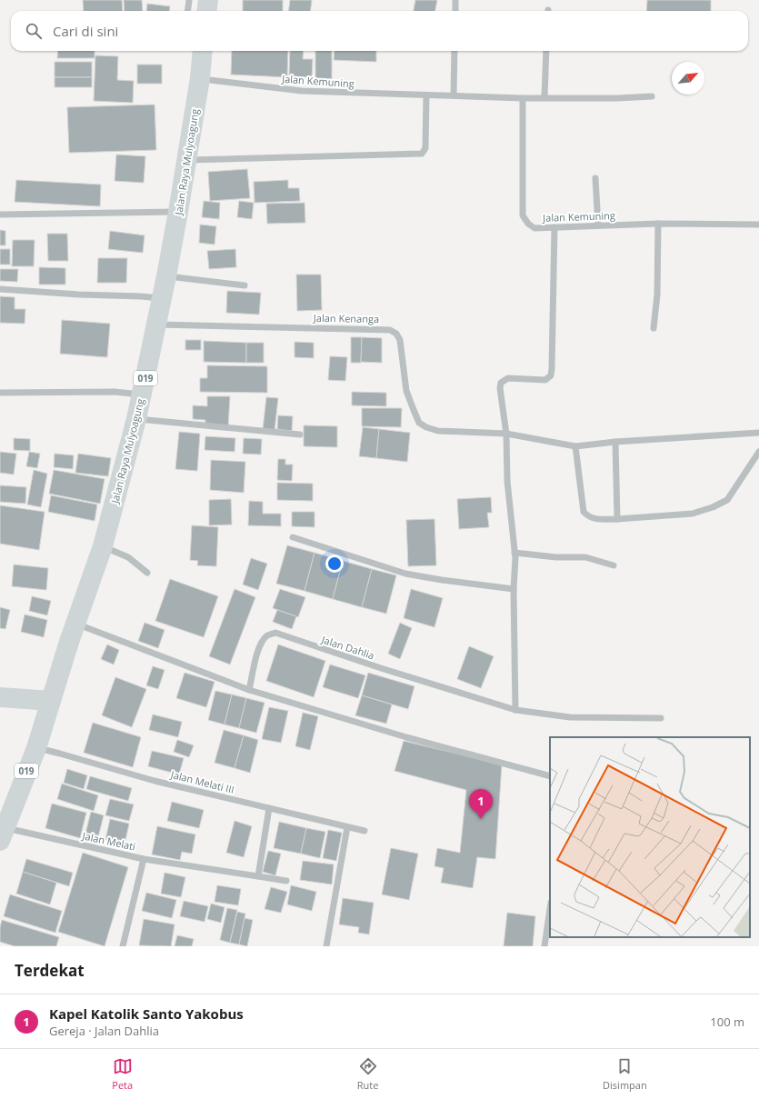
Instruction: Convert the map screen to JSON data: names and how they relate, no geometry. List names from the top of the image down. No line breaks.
{"streets":{"main road":["Jalan Raya Mulyoagung","019"],"street":["Jalan Kemuning","Jalan Kenanga","Jalan Dahlia","Jalan Melati III","Jalan Melati"]},"crossings":[["Jalan Kemuning","Jalan Raya Mulyoagung"],["Jalan Raya Mulyoagung","Jalan Kenanga"],["Jalan Raya Mulyoagung","Jalan Melati III"],["Jalan Raya Mulyoagung","Jalan Melati"]],"north":"top right","page":{"search":"Cari di sini","pins":"1","heading":"Terdekat","list":[{"mark":"1","name":"Kapel Katolik Santo Yakobus","note":"Gereja · Jalan Dahlia","value":"100 m"}],"nav":["Peta","Rute","Disimpan"]}}
